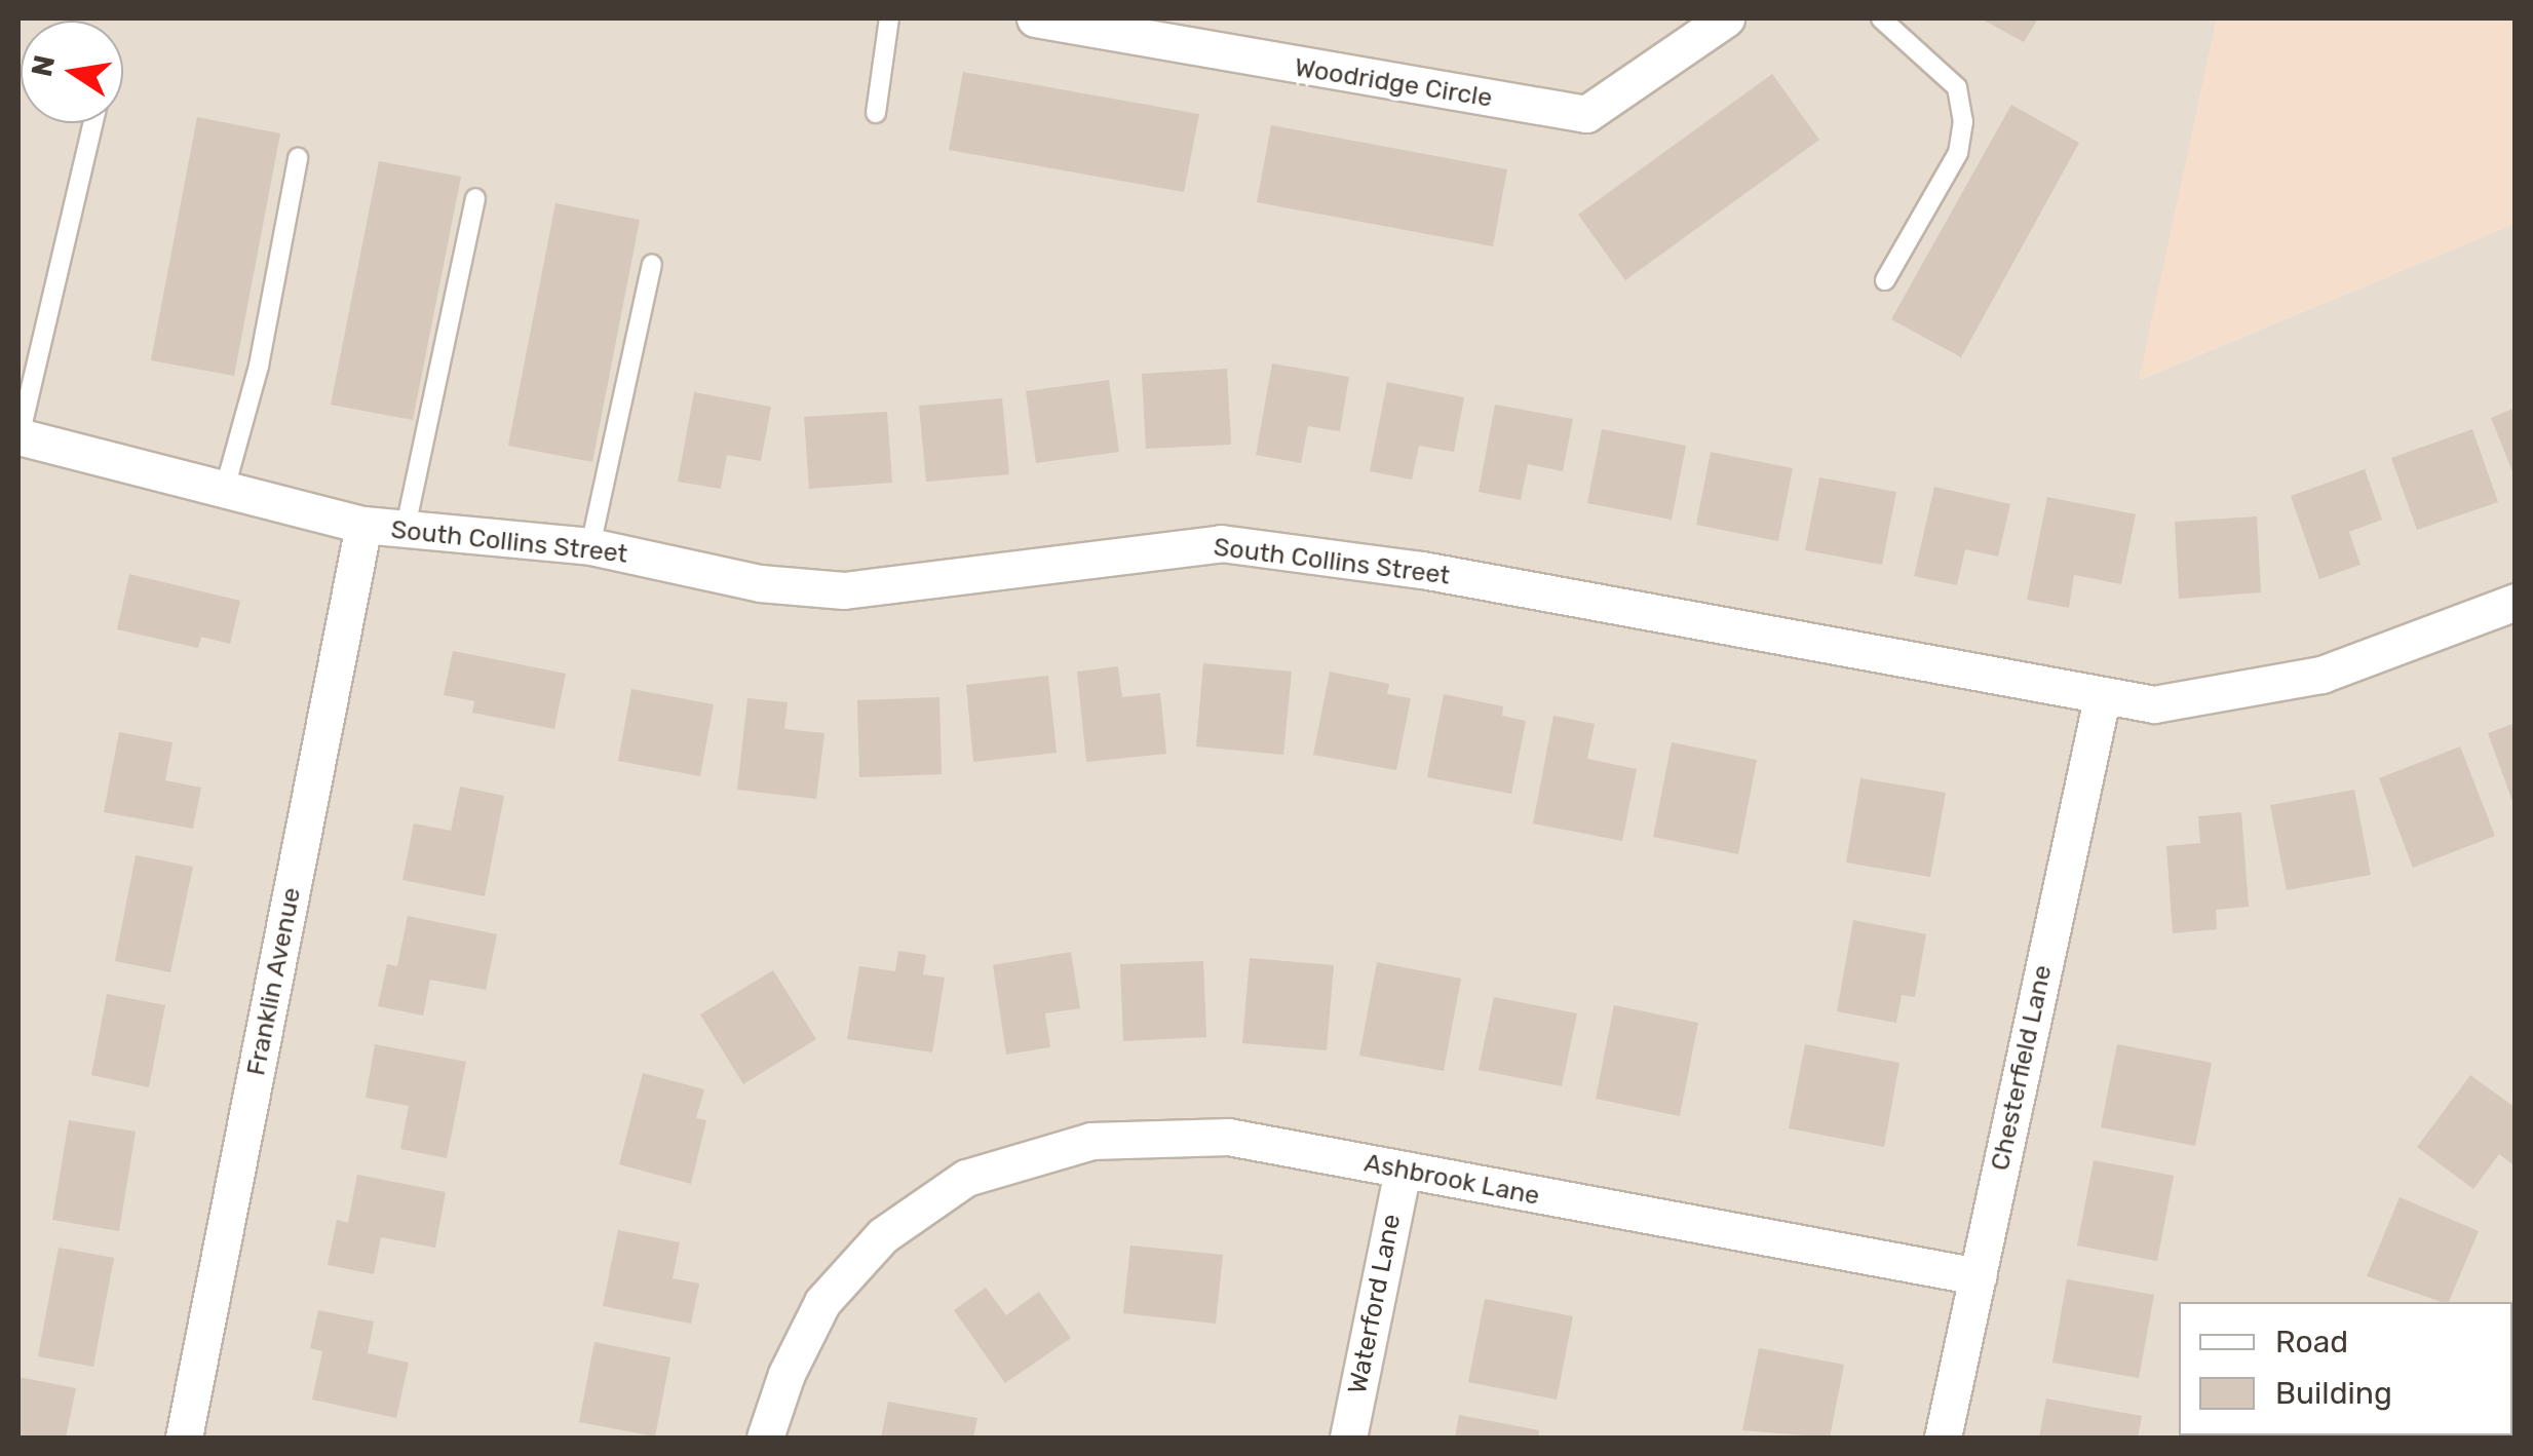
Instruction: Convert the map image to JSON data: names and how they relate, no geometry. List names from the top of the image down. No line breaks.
{"streets":{"street":["Woodridge Circle","South Collins Street","Franklin Avenue","Chesterfield Lane","Ashbrook Lane","Waterford Lane"]},"crossings":[["South Collins Street","Franklin Avenue"],["South Collins Street","Chesterfield Lane"],["Chesterfield Lane","Ashbrook Lane"],["Ashbrook Lane","Waterford Lane"]],"legend":["Road","Building"],"north":"left"}
